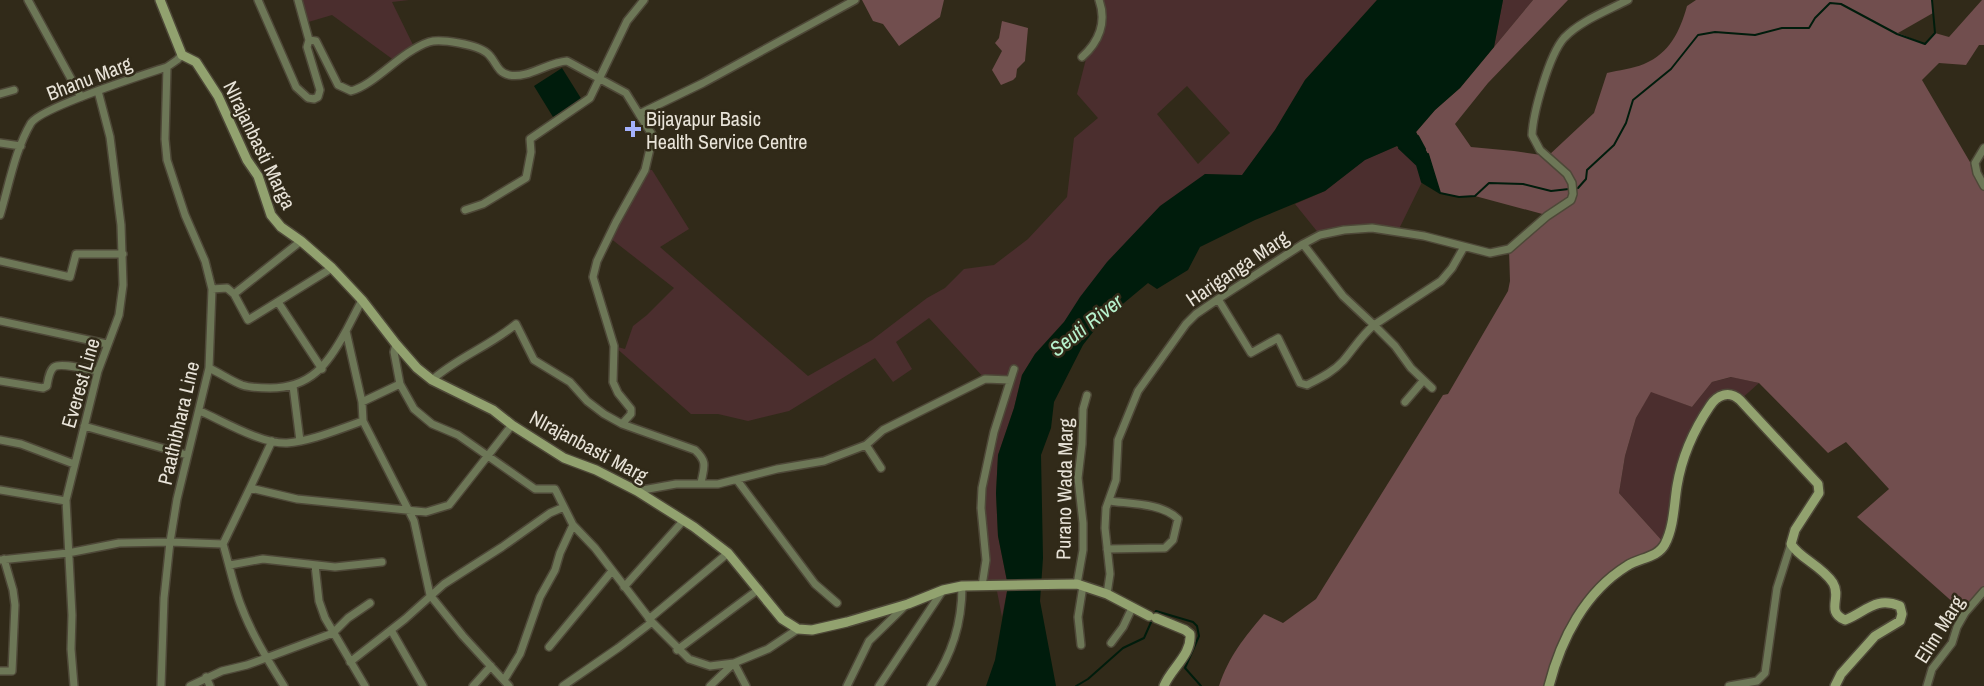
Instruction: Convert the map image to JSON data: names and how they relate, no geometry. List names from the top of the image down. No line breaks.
{"streets":{"street":["Bhanu Marg","NIrajanbasti Marga","Hariganga Marg","Everest Line","Paathibhara Line","NIrajanbasti Marg","Purano Wada Marg","Elim Marg"]},"crossings":[["Bhanu Marg","NIrajanbasti Marga"],["Bhanu Marg","Everest Line"],["Bhanu Marg","Paathibhara Line"],["NIrajanbasti Marga","NIrajanbasti Marg"]],"water":["Seuti River"],"places":{"health":["Bijayapur Basic Health Service Centre"]}}
